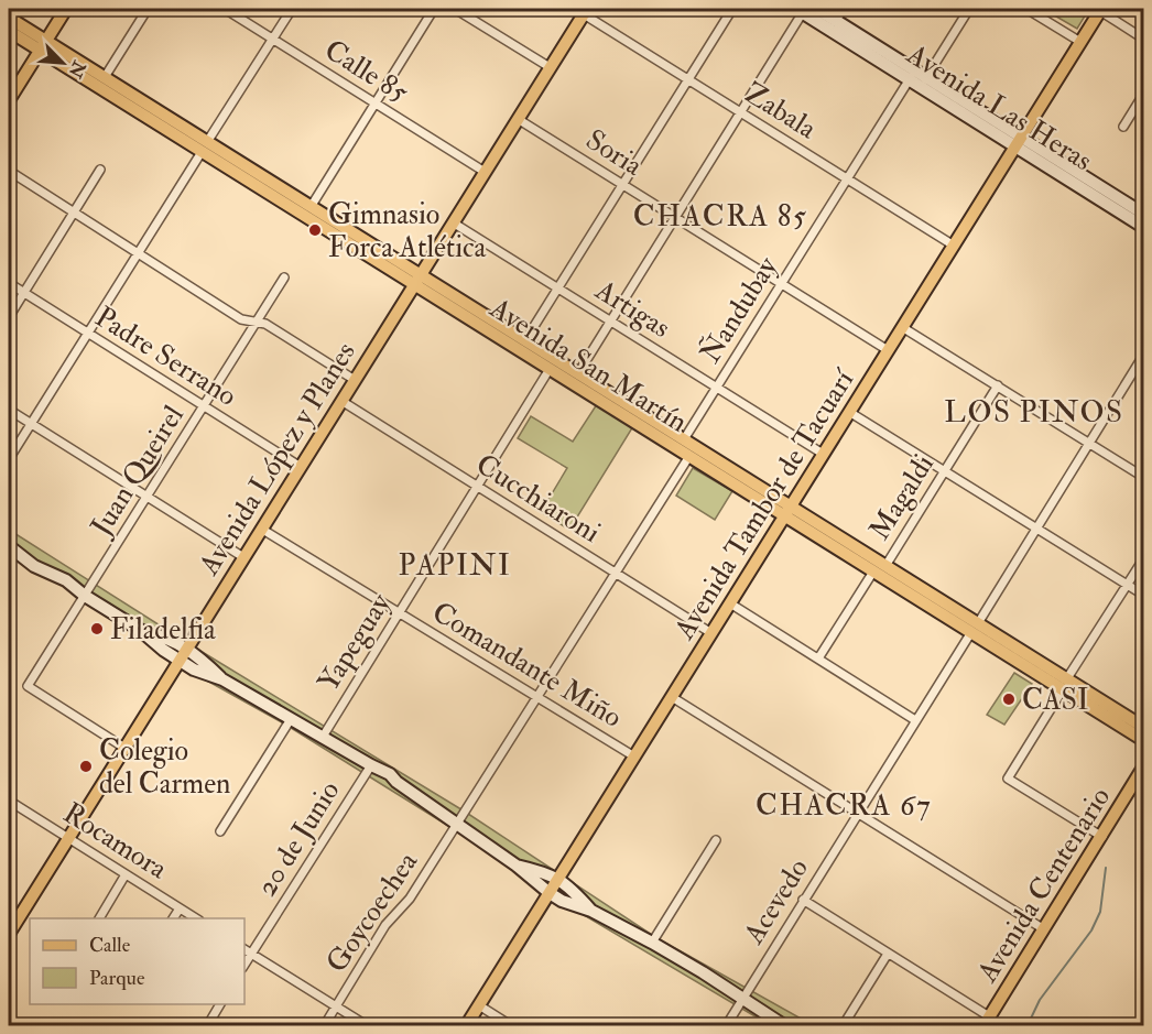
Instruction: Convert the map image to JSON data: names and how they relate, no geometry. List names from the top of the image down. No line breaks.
{"streets":{"main road":["Avenida Las Heras","Avenida San Martín","Avenida López y Planes","Avenida Tambor de Tacuarí","Avenida Centenario"],"street":["Calle 85","Zabala","Soria","Artigas","Ñandubay","Padre Serrano","Juan Queirel","Magaldi","Cucchiaroni","Yapeguay","Comandante Miño","20 de Junio","Rocamora","Acevedo","Goycoechea"]},"crossings":[["Calle 85","Avenida López y Planes"],["Avenida Las Heras","Ñandubay"],["Avenida Las Heras","Avenida Tambor de Tacuarí"],["Zabala","Ñandubay"],["Zabala","Avenida López y Planes"],["Zabala","Avenida Tambor de Tacuarí"],["Soria","Ñandubay"],["Soria","Avenida López y Planes"],["Soria","Avenida Tambor de Tacuarí"],["Artigas","Ñandubay"],["Artigas","Avenida López y Planes"],["Artigas","Avenida Tambor de Tacuarí"],["Ñandubay","Avenida San Martín"],["Padre Serrano","Avenida López y Planes"],["Padre Serrano","Juan Queirel"],["Avenida San Martín","Avenida López y Planes"],["Avenida San Martín","Magaldi"],["Avenida San Martín","Avenida Tambor de Tacuarí"],["Avenida San Martín","Yapeguay"],["Avenida San Martín","Acevedo"],["Avenida San Martín","Goycoechea"],["Avenida López y Planes","Juan Queirel"],["Avenida López y Planes","Cucchiaroni"],["Avenida López y Planes","Comandante Miño"],["Avenida López y Planes","Rocamora"],["Cucchiaroni","Avenida Tambor de Tacuarí"],["Cucchiaroni","Yapeguay"],["Cucchiaroni","Goycoechea"],["Avenida Tambor de Tacuarí","Comandante Miño"],["Yapeguay","Comandante Miño"],["Comandante Miño","Goycoechea"]],"districts":["CHACRA 85","LOS PINOS","PAPINI","CHACRA 67"],"places":["Gimnasio Forca Atlética","Filadelfia","CASI","Colegio del Carmen"],"legend":["Calle","Parque"],"north":"bottom right"}
